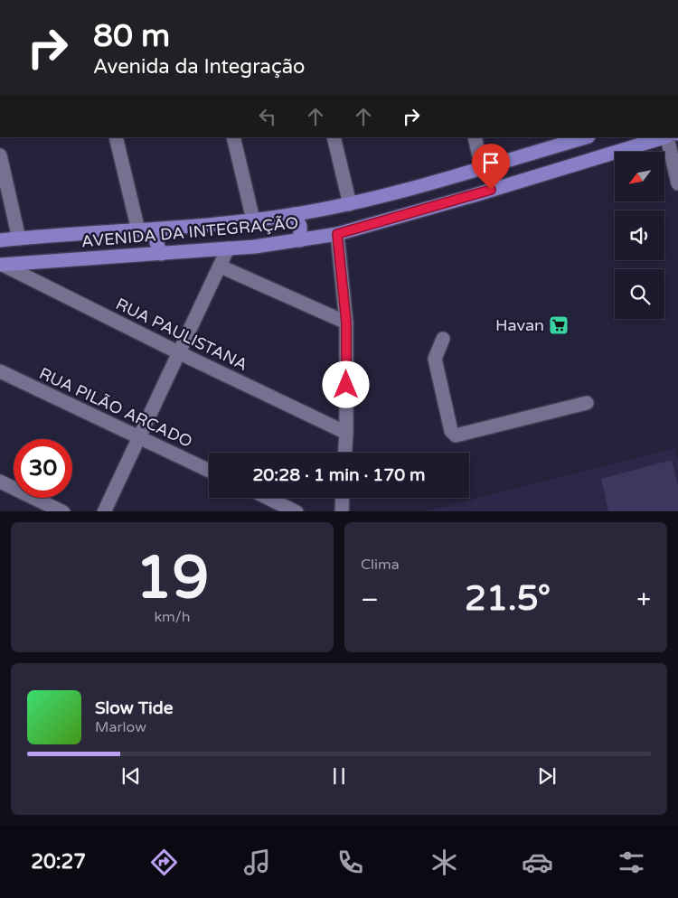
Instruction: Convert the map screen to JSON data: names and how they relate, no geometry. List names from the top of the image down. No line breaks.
{"streets":{"main road":["AVENIDA DA INTEGRAÇÃO"],"street":["RUA PAULISTANA","RUA PILÃO ARCADO"]},"crossings":[["AVENIDA DA INTEGRAÇÃO","RUA PAULISTANA"]],"places":{"supermarket":["Havan"]},"north":"bottom left","page":{"turn":["80 m","Avenida da Integração"],"limit":"30","trip":"20:28 · 1 min · 170 m","tile":[["19","km/h"],"Clima"],"heat":["−","21.5°","+"],"song":["Slow Tide","Marlow"],"tabs":"20:27"}}
